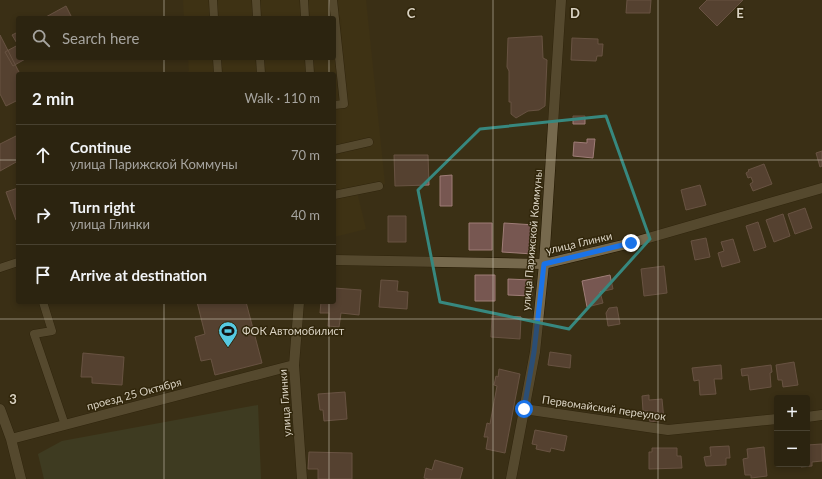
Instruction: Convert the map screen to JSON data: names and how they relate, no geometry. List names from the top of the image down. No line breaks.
{"streets":{"street":["улица Парижской Коммуны","улица Глинки","проезд 25 Октября","Первомайский переулок"]},"crossings":[["улица Парижской Коммуны","улица Глинки"],["улица Парижской Коммуны","Первомайский переулок"],["улица Глинки","проезд 25 Октября"]],"places":{"sports":["ФОК Автомобилист"]},"page":{"search":"Search here","heading":["2 min","Walk · 110 m"],"list":[["Continue","улица Парижской Коммуны","70 m"],["Turn right","улица Глинки","40 m"],"Arrive at destination"],"map_buttons":["+","−"]},"grid":{"columns":["C","D","E"],"rows":["3"]}}
